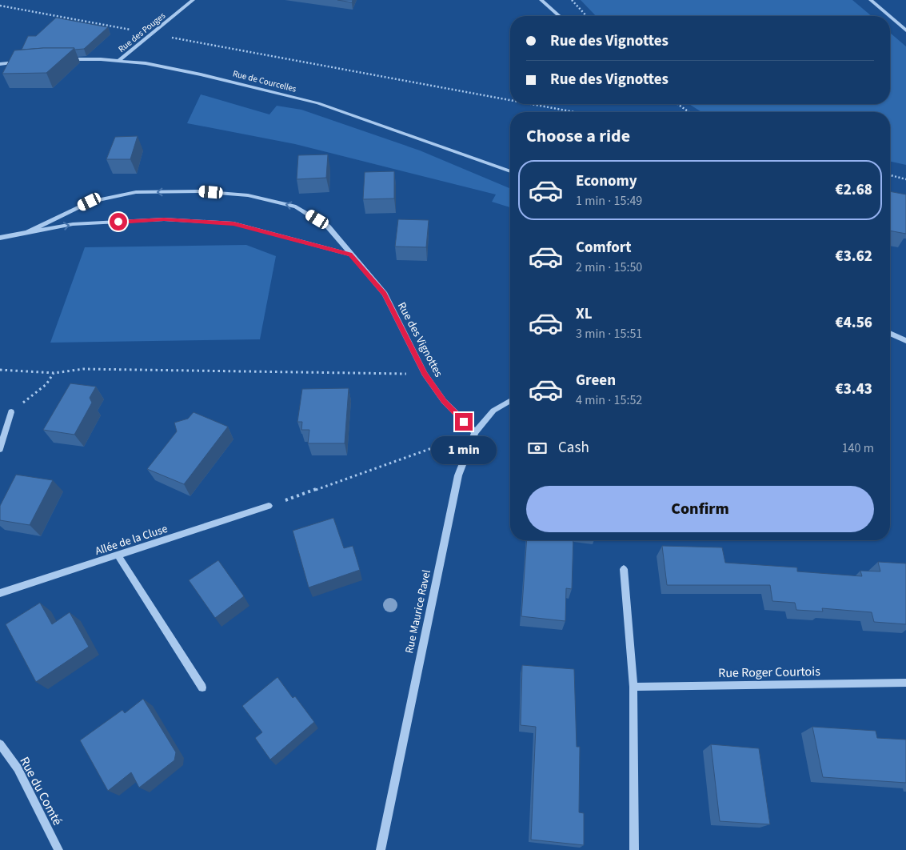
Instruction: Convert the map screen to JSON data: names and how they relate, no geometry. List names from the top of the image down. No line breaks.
{"streets":{"street":["Rue des Pouges","Rue de Courcelles","Rue des Vignottes","Allée de la Cluse","Rue Maurice Ravel","Rue Roger Courtois","Rue du Comté"]},"crossings":[["Rue des Pouges","Rue de Courcelles"],["Rue des Vignottes","Rue Maurice Ravel"]],"page":{"banner":["Rue des Vignottes","Rue des Vignottes"],"heading":"Choose a ride","list":[{"name":"Economy","note":"1 min · 15:49","value":"€2.68"},{"name":"Comfort","note":"2 min · 15:50","value":"€3.62"},{"name":"XL","note":"3 min · 15:51","value":"€4.56"},{"name":"Green","note":"4 min · 15:52","value":"€3.43"}],"pay":["Cash","140 m"],"bubble":"1 min","buttons":"Confirm"}}
